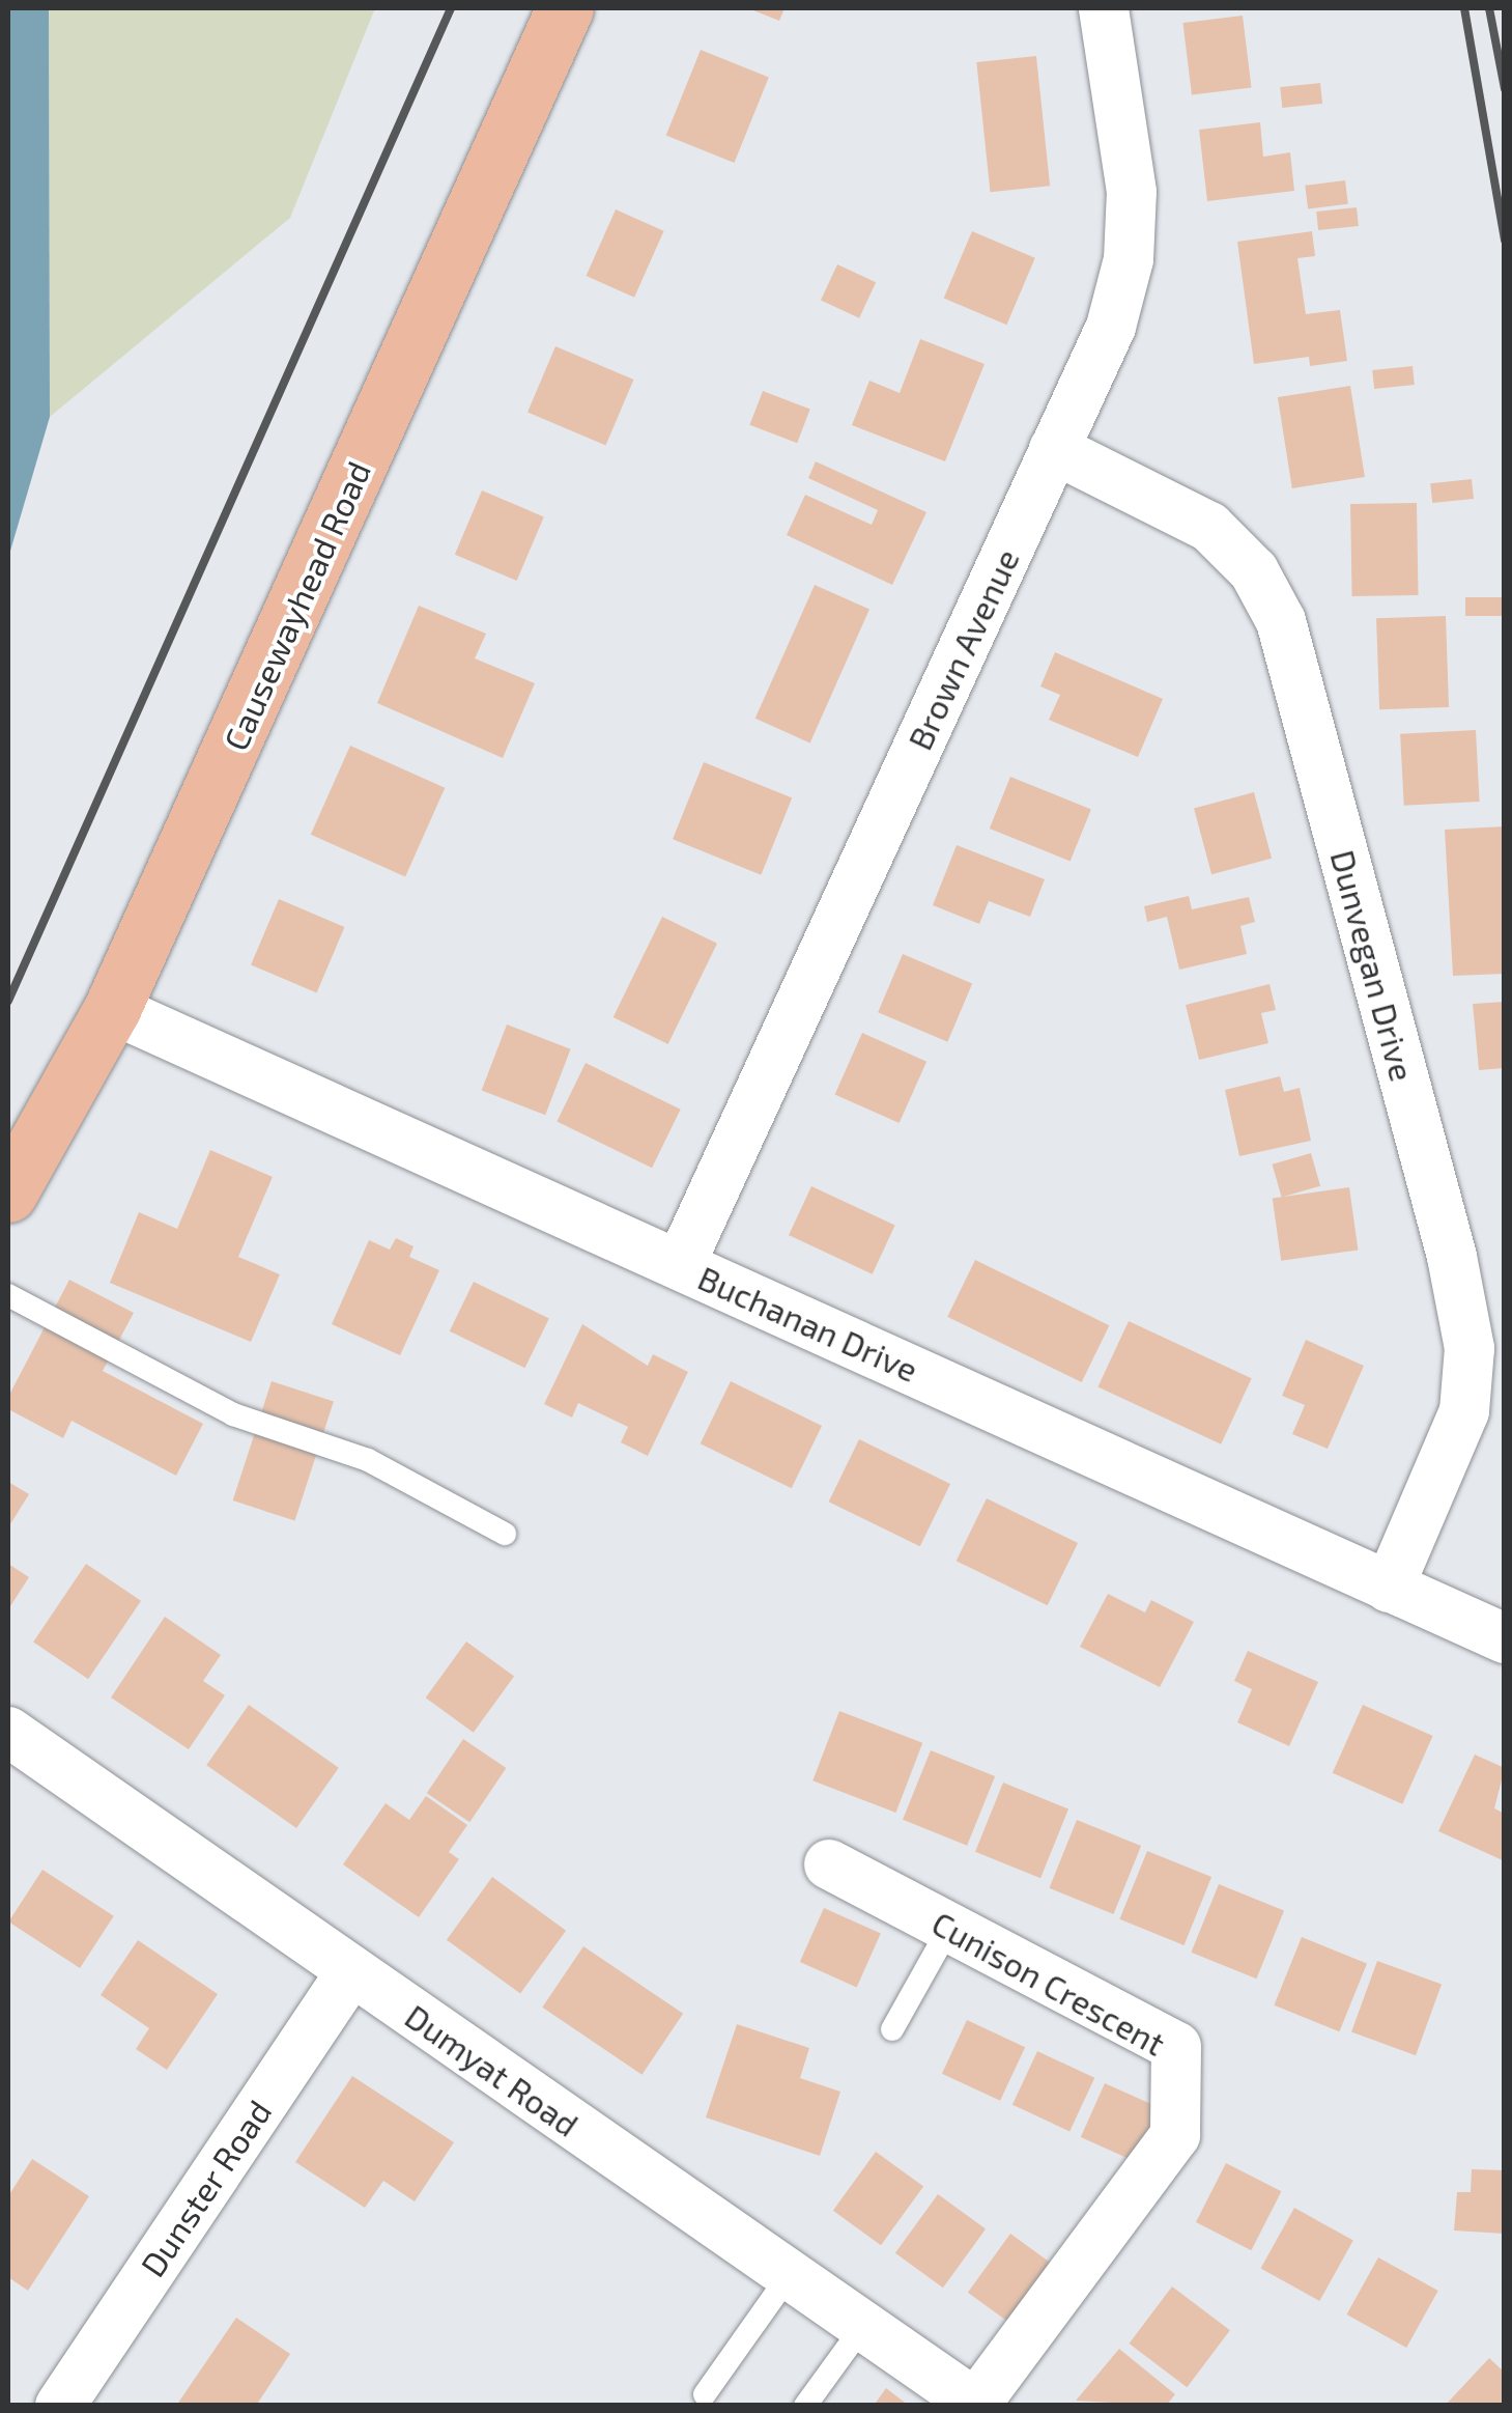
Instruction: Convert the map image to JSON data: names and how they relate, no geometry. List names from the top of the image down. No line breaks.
{"streets":{"main road":["Causewayhead Road"],"street":["Brown Avenue","Dunvegan Drive","Buchanan Drive","Cunison Crescent","Dumyat Road","Dunster Road"]},"crossings":[["Causewayhead Road","Buchanan Drive"],["Brown Avenue","Dunvegan Drive"],["Brown Avenue","Buchanan Drive"],["Dunvegan Drive","Buchanan Drive"],["Cunison Crescent","Dumyat Road"],["Dumyat Road","Dunster Road"]]}
